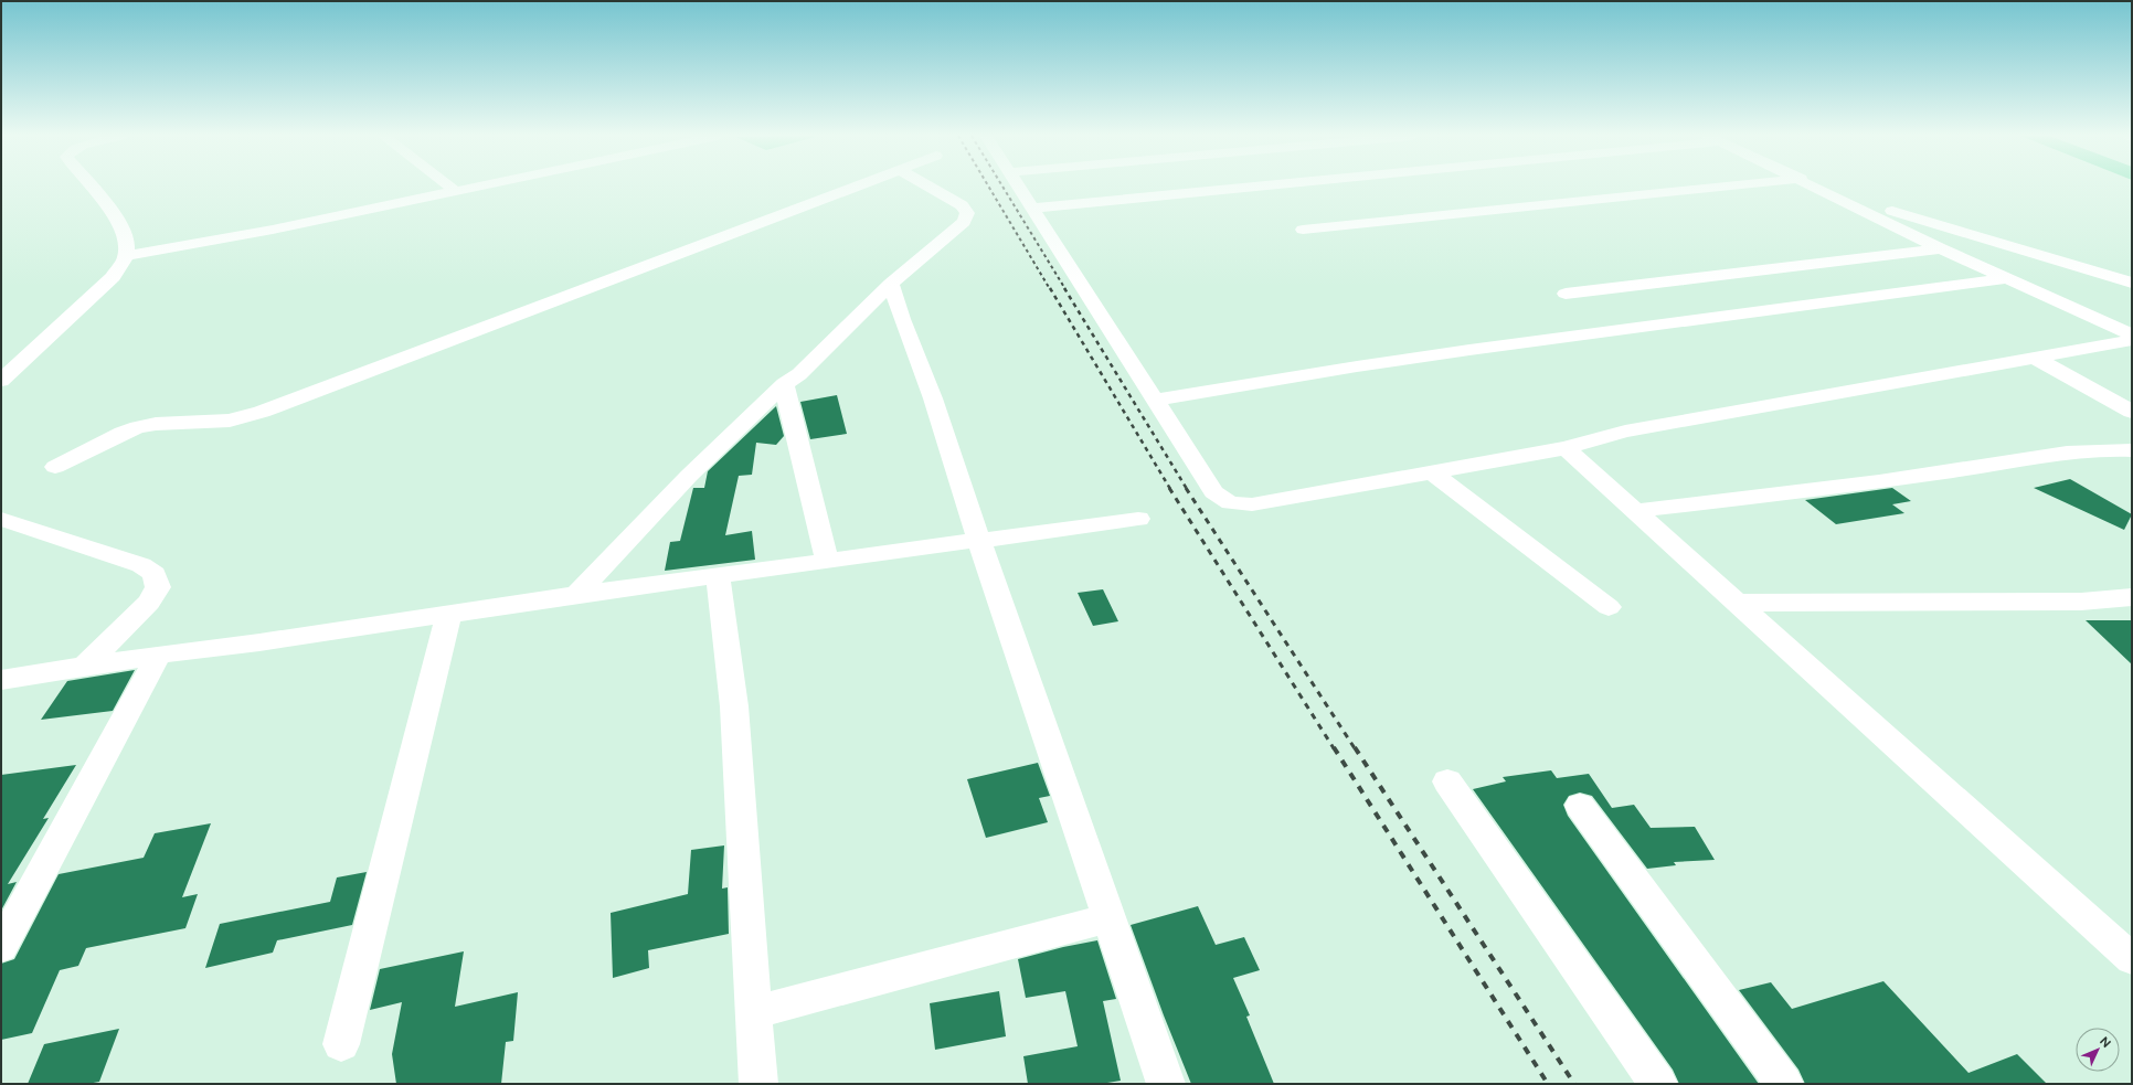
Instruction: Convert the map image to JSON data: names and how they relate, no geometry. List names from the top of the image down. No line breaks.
{"north":"top right"}
